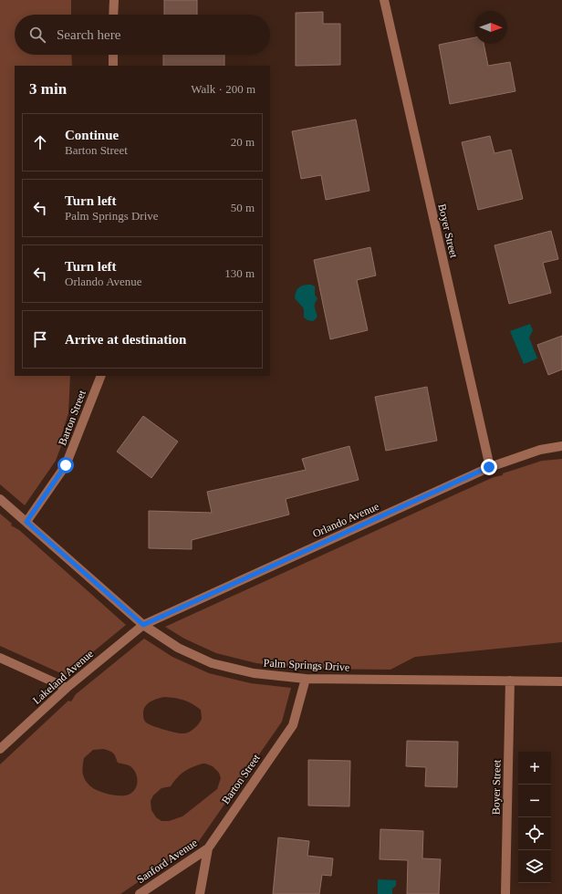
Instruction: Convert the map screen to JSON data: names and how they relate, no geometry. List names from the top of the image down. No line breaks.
{"streets":{"street":["Boyer Street","Barton Street","Orlando Avenue","Palm Springs Drive","Lakeland Avenue","Sanford Avenue"]},"crossings":[["Boyer Street","Orlando Avenue"],["Boyer Street","Palm Springs Drive"],["Barton Street","Palm Springs Drive"],["Barton Street","Sanford Avenue"],["Orlando Avenue","Palm Springs Drive"],["Orlando Avenue","Lakeland Avenue"],["Palm Springs Drive","Lakeland Avenue"]],"north":"right","page":{"search":"Search here","heading":["3 min","Walk · 200 m"],"list":[["Continue","Barton Street","20 m"],["Turn left","Palm Springs Drive","50 m"],["Turn left","Orlando Avenue","130 m"],"Arrive at destination"],"map_buttons":["+","−"]}}
